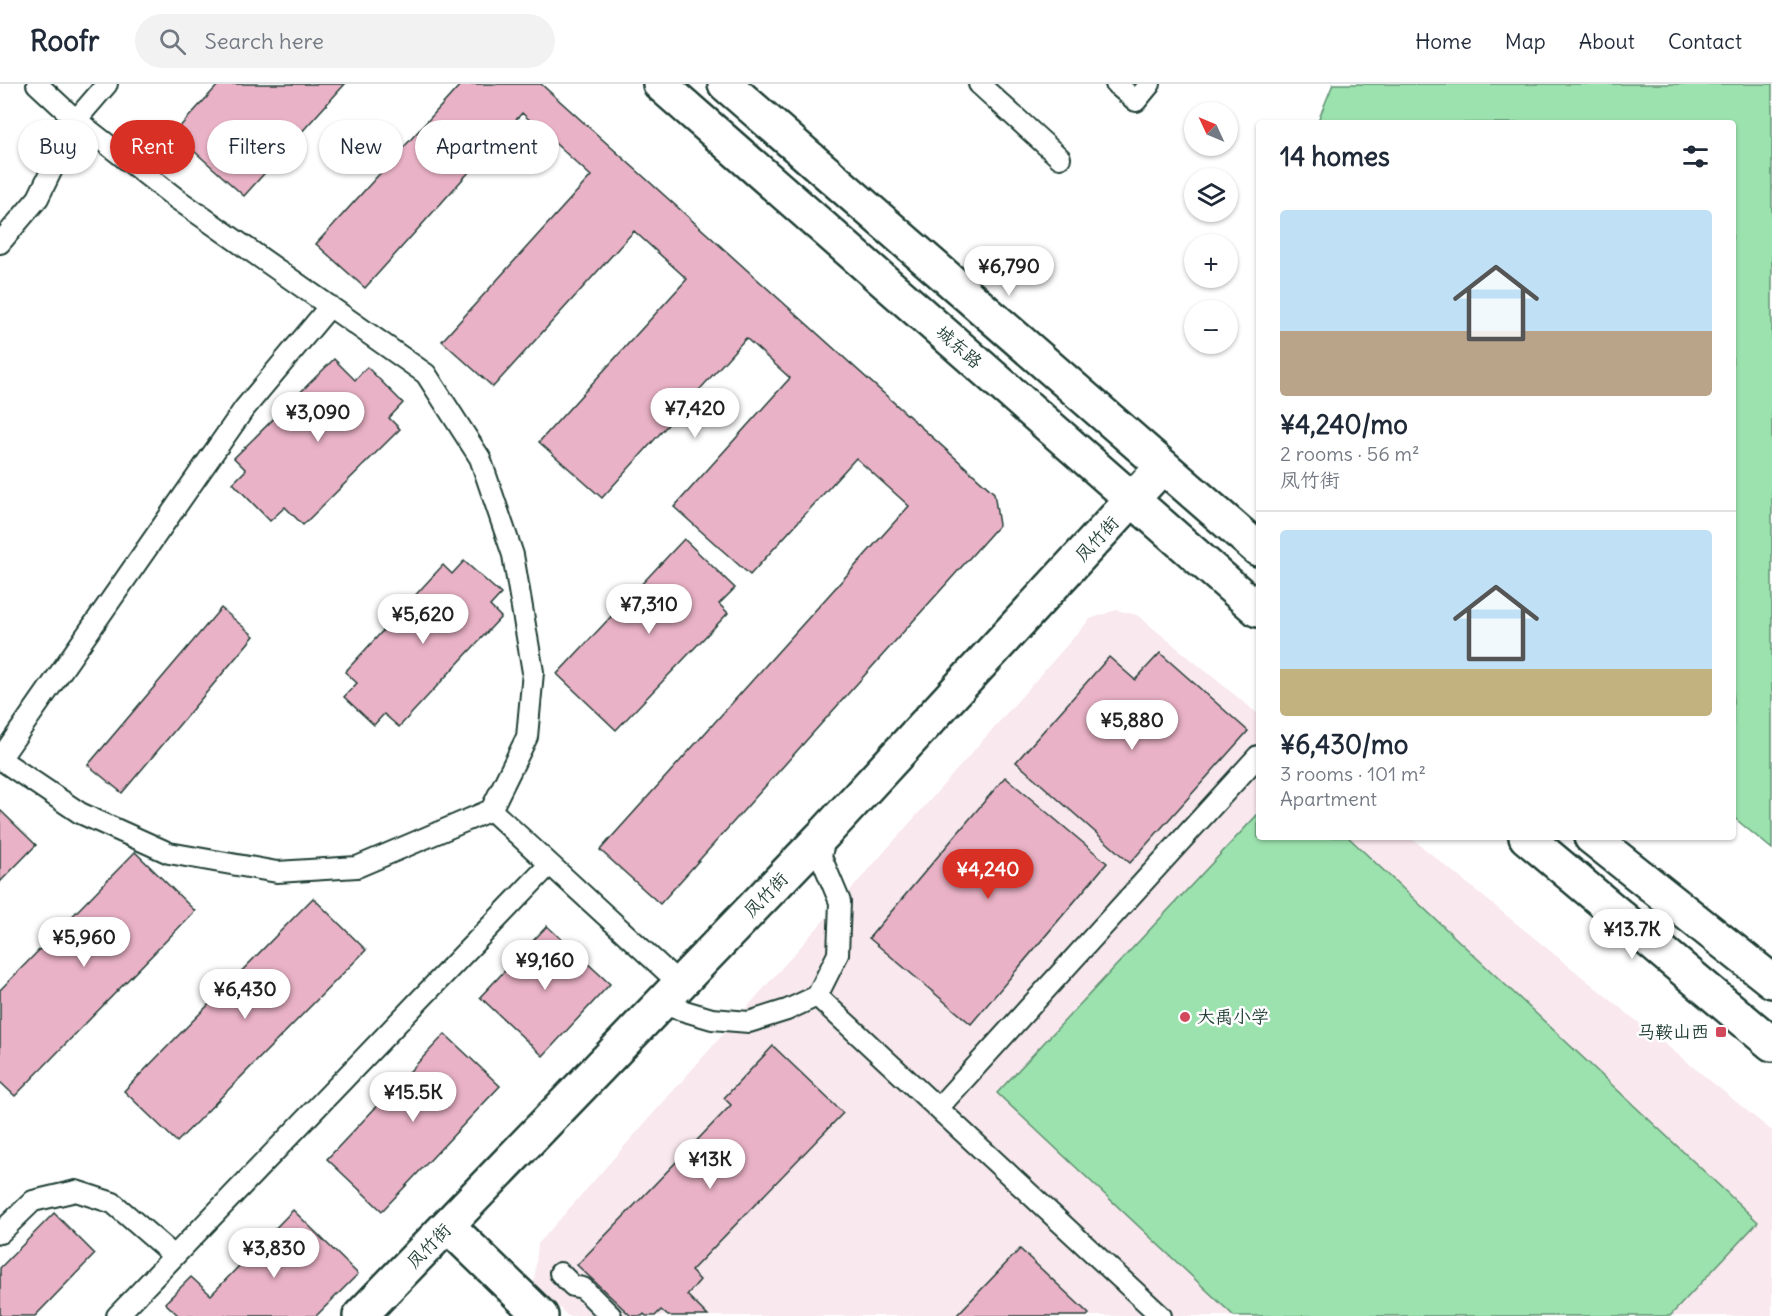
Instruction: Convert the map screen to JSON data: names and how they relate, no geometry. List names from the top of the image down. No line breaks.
{"streets":{"street":["城东路","凤竹街"]},"crossings":[["城东路","凤竹街"]],"places":{"other":["大禹小学"],"transit":["马鞍山西"]},"north":"top left","page":{"header":"Roofr","search":"Search here","nav":["Home","Map","About","Contact"],"map_buttons":["+","−"],"chip":["Buy","Rent","Filters","New","Apartment"],"heading":"14 homes","list":[{"name":"¥4,240/mo","note":"2 rooms · 56 m² · 凤竹街"},{"name":"¥6,430/mo","note":"3 rooms · 101 m² · Apartment"}],"price":["¥6,790","¥7,420","¥3,090","¥7,310","¥5,620","¥5,880","¥4,240","¥13.7K","¥5,960","¥9,160","¥6,430","¥15.5K","¥13K","¥3,830"]}}
